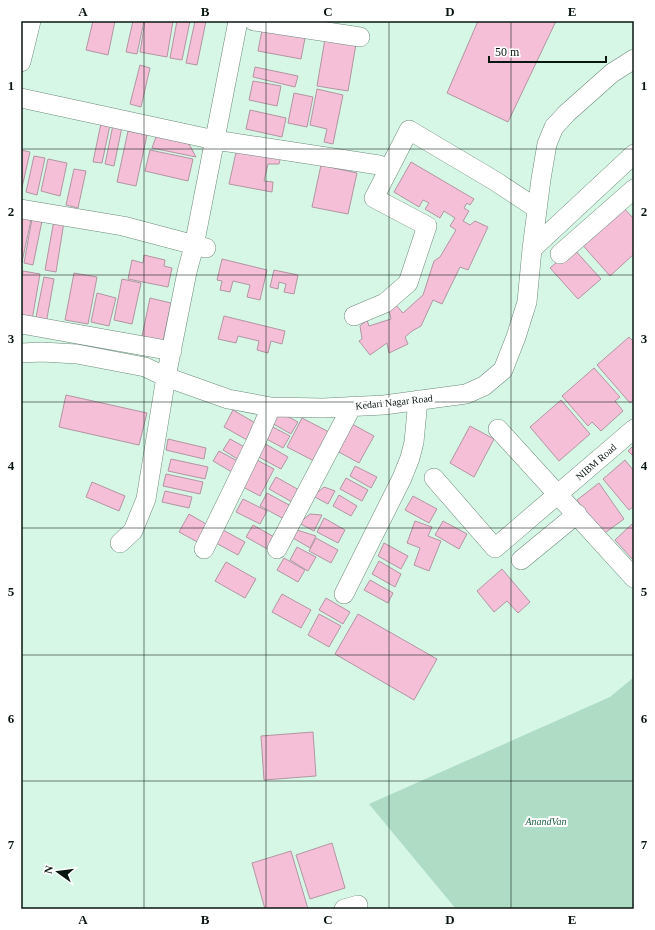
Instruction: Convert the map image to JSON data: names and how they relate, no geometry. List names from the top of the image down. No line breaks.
{"streets":{"street":["Kedari Nagar Road","NIBM Road"]},"parks":["AnandVan"],"scale_bar":"50 m","north":"left","grid":{"columns":["A","B","C","D","E"],"rows":["1","2","3","4","5","6","7"]}}
